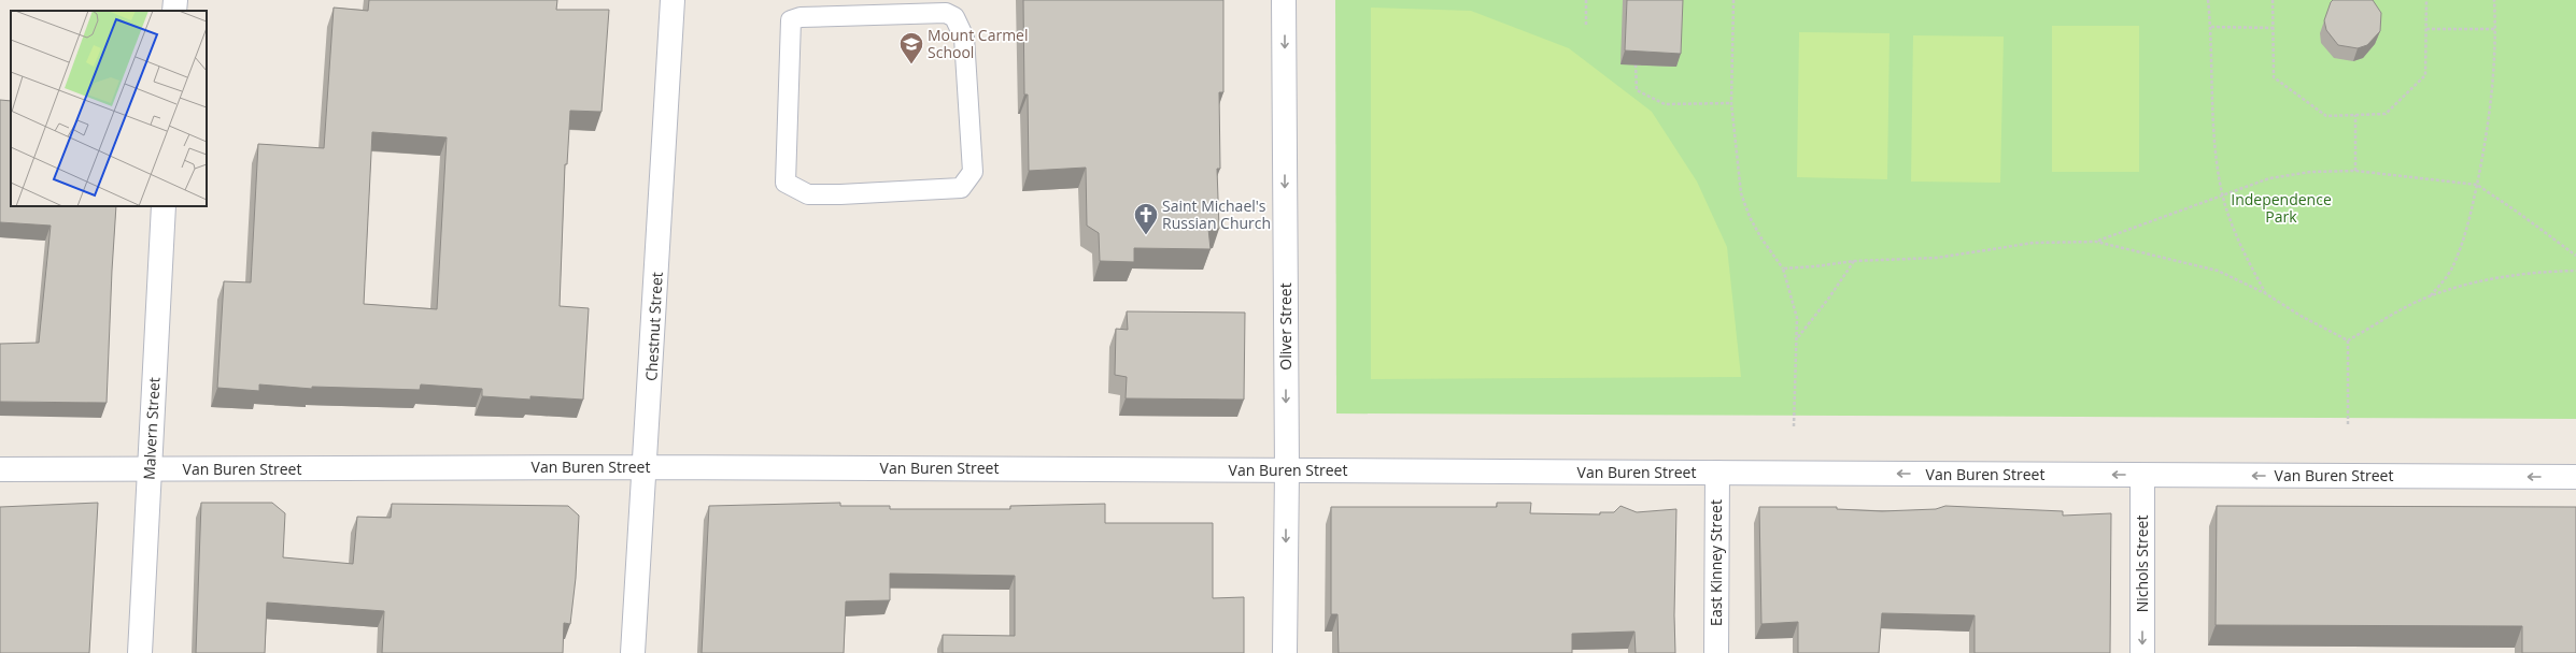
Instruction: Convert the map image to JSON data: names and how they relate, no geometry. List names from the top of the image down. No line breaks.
{"streets":{"street":["Chestnut Street","Oliver Street","Malvern Street","Van Buren Street","East Kinney Street","Nichols Street"]},"crossings":[["Chestnut Street","Van Buren Street"],["Oliver Street","Van Buren Street"],["Malvern Street","Van Buren Street"],["Van Buren Street","East Kinney Street"],["Van Buren Street","Nichols Street"]],"one_way":["Oliver Street","Nichols Street"],"parks":["Independence Park"],"places":{"school or university":["Mount Carmel School"],"church":["Saint Michael's Russian Church"]}}
